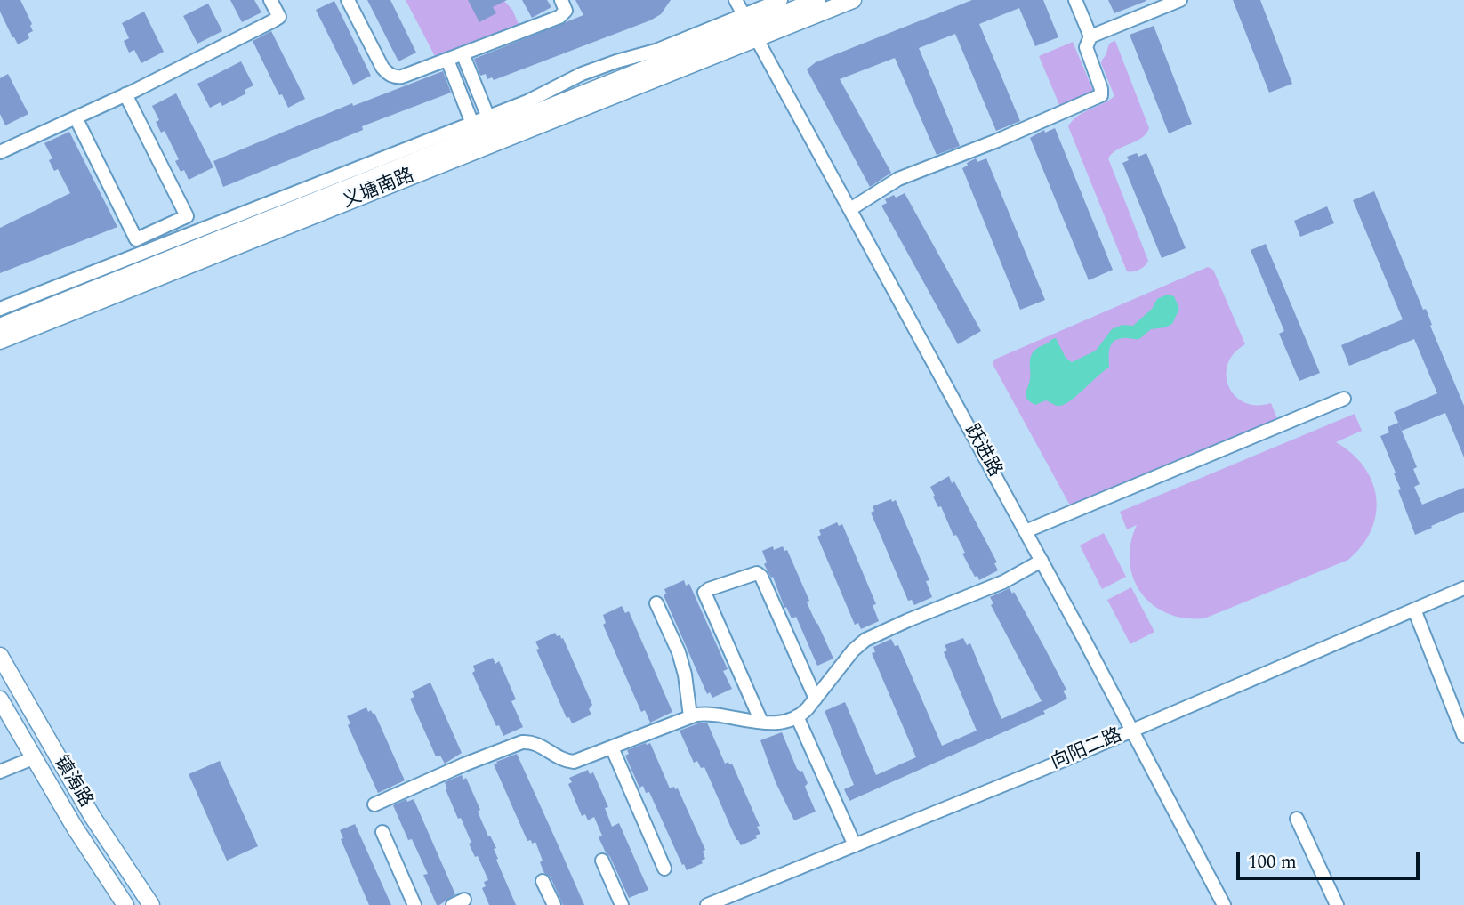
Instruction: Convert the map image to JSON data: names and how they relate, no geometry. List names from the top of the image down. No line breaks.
{"streets":{"main road":["义塘南路","镇海路"],"street":["跃进路","向阳二路"]},"crossings":[["义塘南路","跃进路"],["跃进路","向阳二路"]],"scale_bar":"100 m"}
